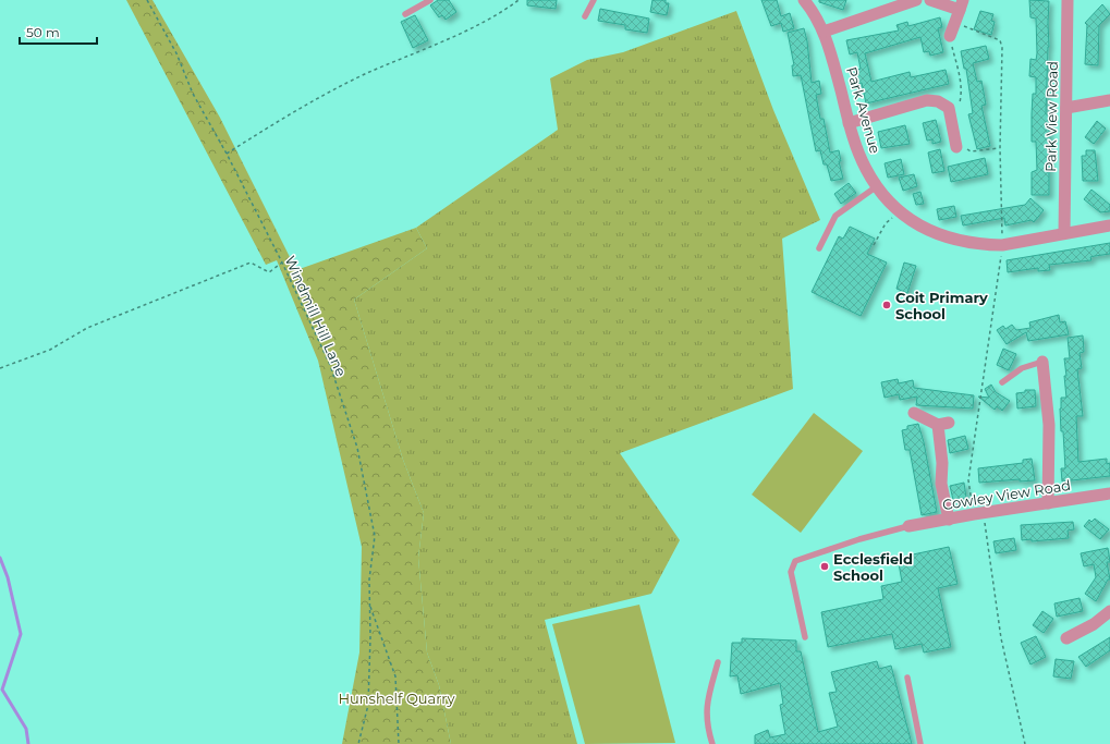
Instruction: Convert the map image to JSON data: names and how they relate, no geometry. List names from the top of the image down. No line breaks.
{"streets":{"street":["Park Avenue","Park View Road","Cowley View Road"],"path":["Windmill Hill Lane"]},"crossings":[["Park Avenue","Park View Road"]],"parks":["Hunshelf Quarry"],"places":["Coit Primary School","Ecclesfield School"],"scale_bar":"50 m"}
